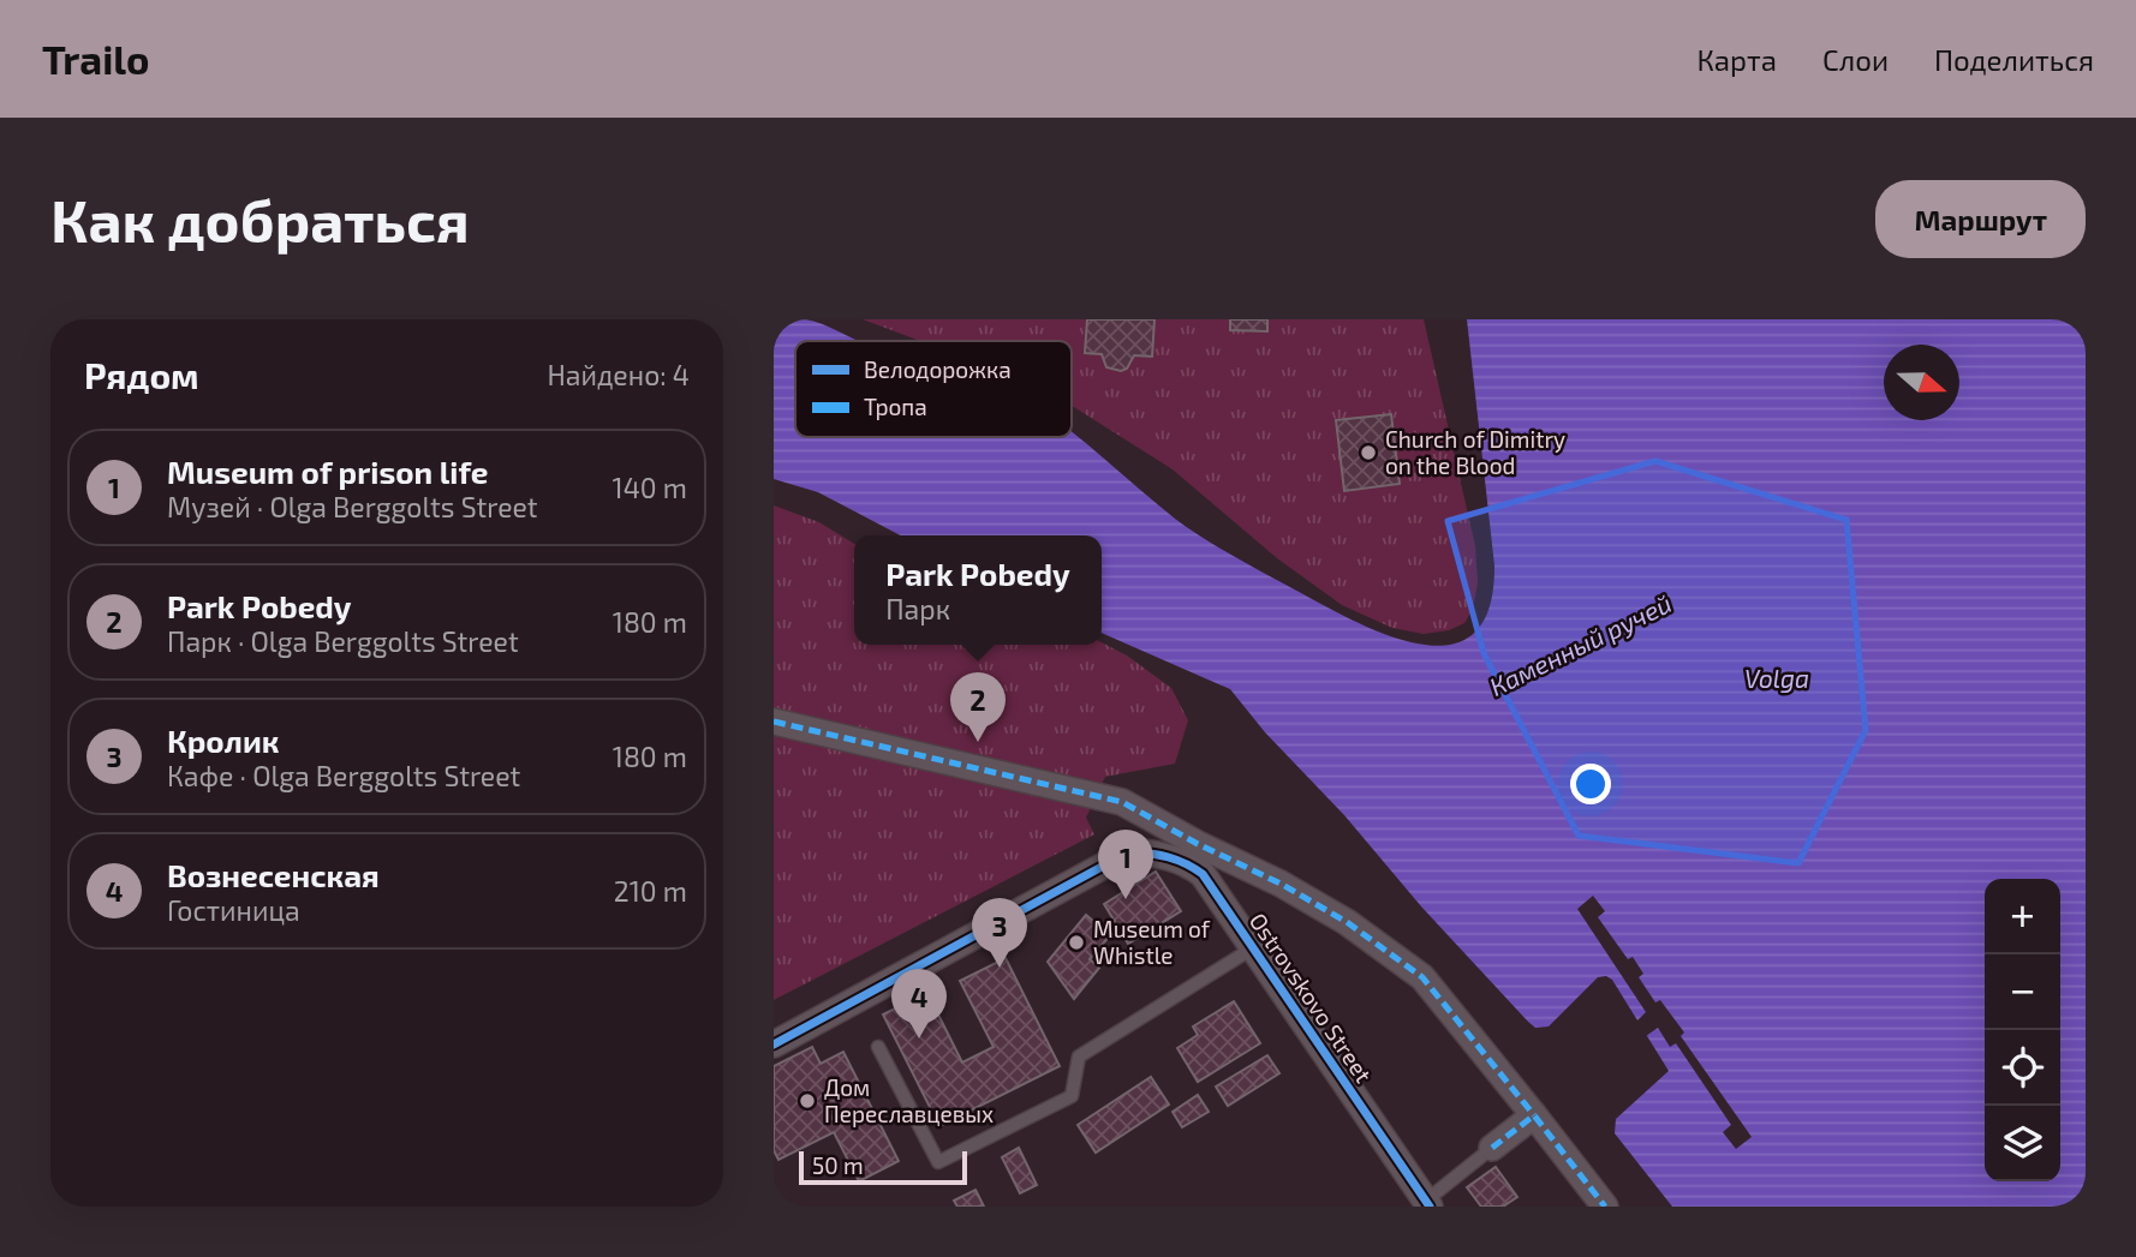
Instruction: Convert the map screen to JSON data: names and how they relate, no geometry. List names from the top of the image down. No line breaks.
{"streets":{"street":["Ostrovskovo Street"]},"water":["Каменный ручей","Volga"],"places":["Church of Dimitry on the Blood","Museum of Whistle","Дом Переславцевых"],"legend":["Велодорожка","Тропа"],"scale_bar":"50 m","north":"right","page":{"header":"Trailo","nav":["Карта","Слои","Поделиться"],"buttons":"Маршрут","title":"Как добраться","heading":["Рядом","Найдено: 4"],"list":[{"mark":"1","name":"Museum of prison life","note":"Музей · Olga Berggolts Street","value":"140 m"},{"mark":"2","name":"Park Pobedy","note":"Парк · Olga Berggolts Street","value":"180 m"},{"mark":"3","name":"Кролик","note":"Кафе · Olga Berggolts Street","value":"180 m"},{"mark":"4","name":"Вознесенская","note":"Гостиница","value":"210 m"}],"popup":["Park Pobedy","Парк"],"pins":["2","1","3","4"],"map_buttons":["+","−"],"scale":"50 m"}}
